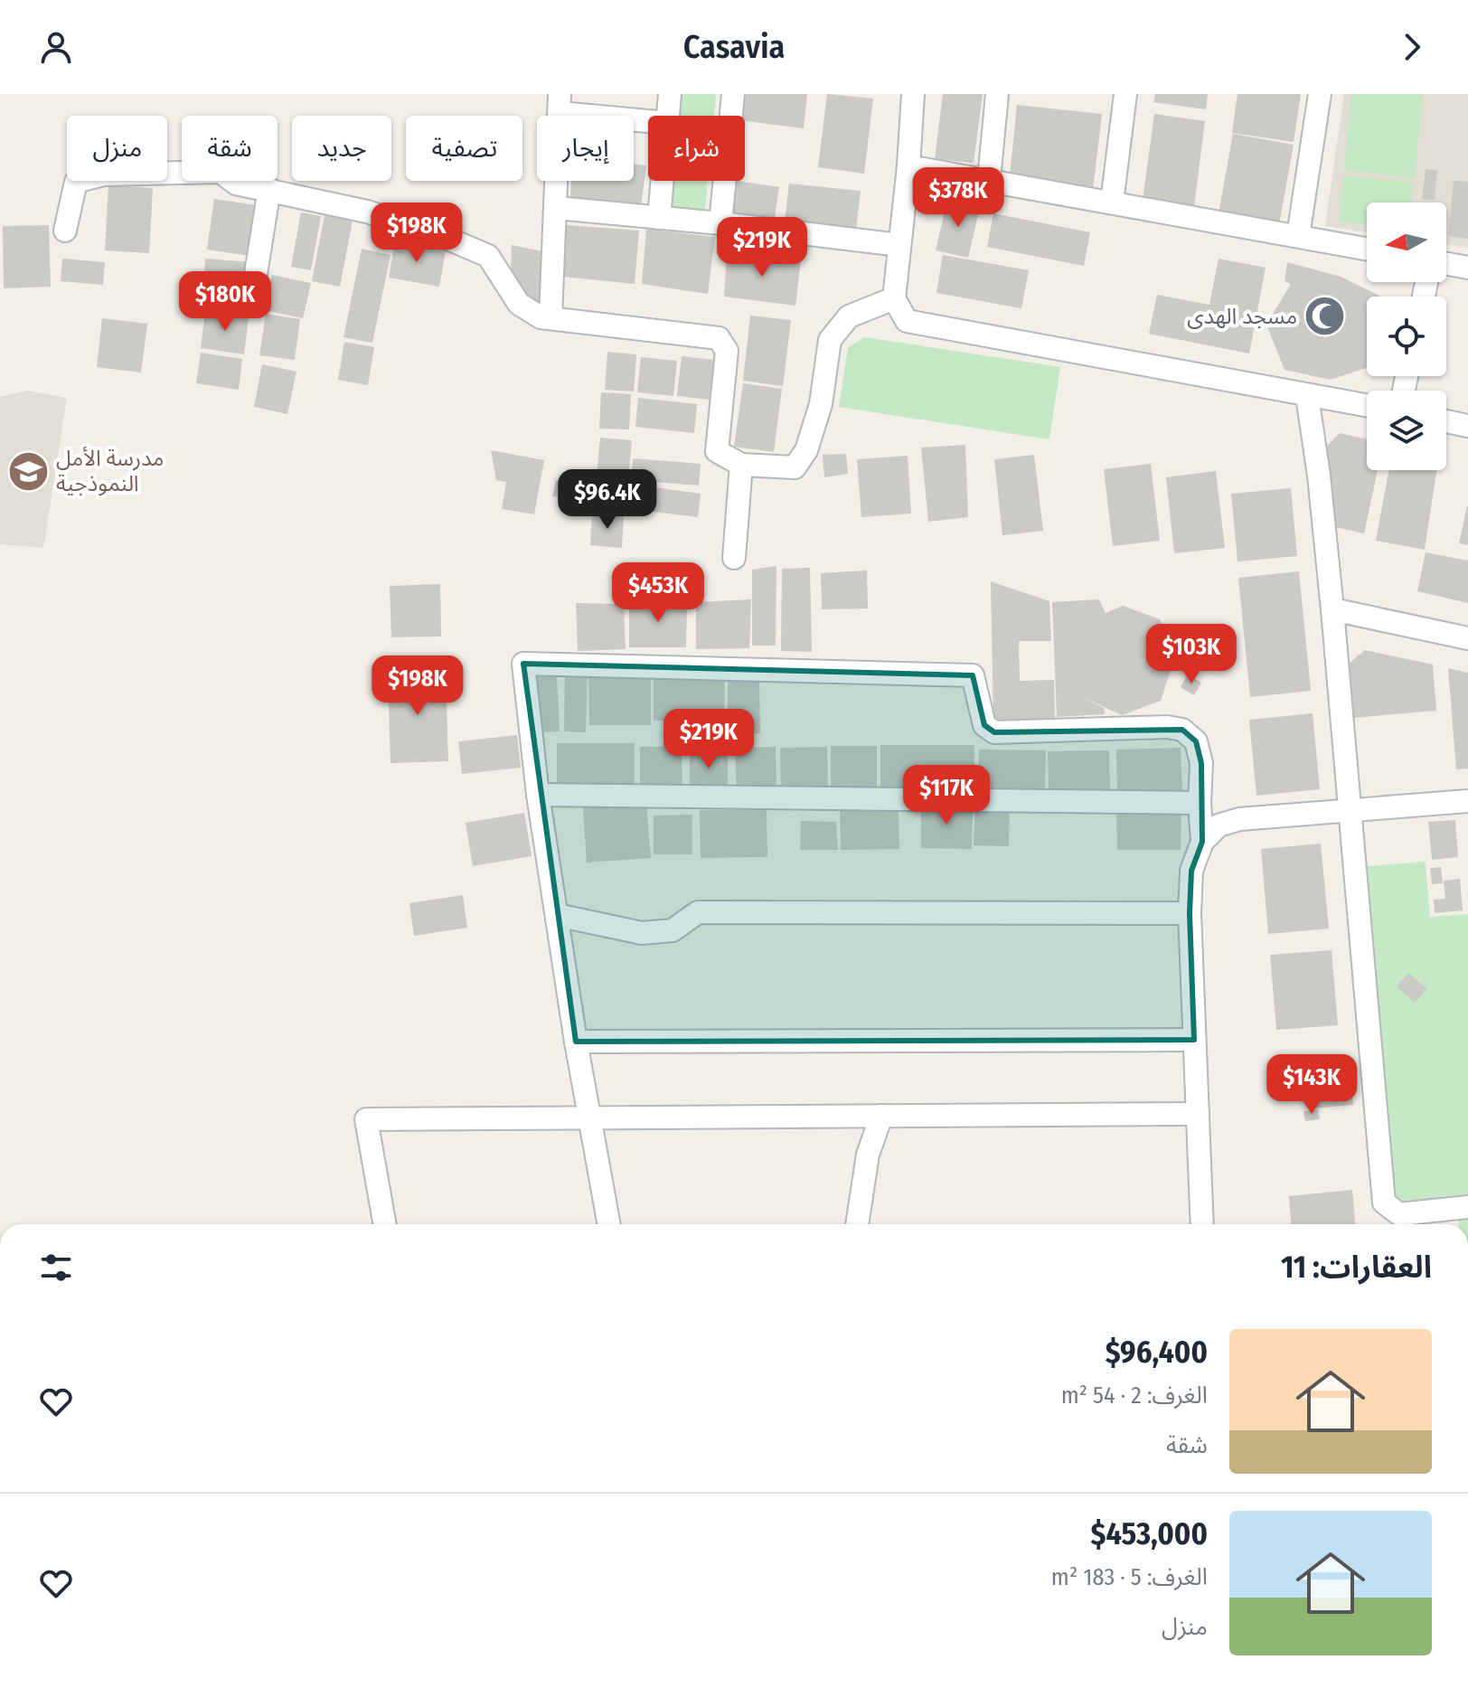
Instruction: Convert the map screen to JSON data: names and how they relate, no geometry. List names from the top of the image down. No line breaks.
{"places":{"mosque":["مسجد الهدى"],"school or university":["مدرسة الأمل النموذجية"]},"north":"left","page":{"header":"Casavia","chip":["شراء","إيجار","تصفية","جديد","شقة","منزل"],"price":["$378K","$198K","$219K","$180K","$96.4K","$453K","$103K","$198K","$219K","$117K","$143K"],"heading":"العقارات: 11","list":[{"name":"$96,400","note":"الغرف: 2 · 54 m² · شقة"},{"name":"$453,000","note":"الغرف: 5 · 183 m² · منزل"}]}}
